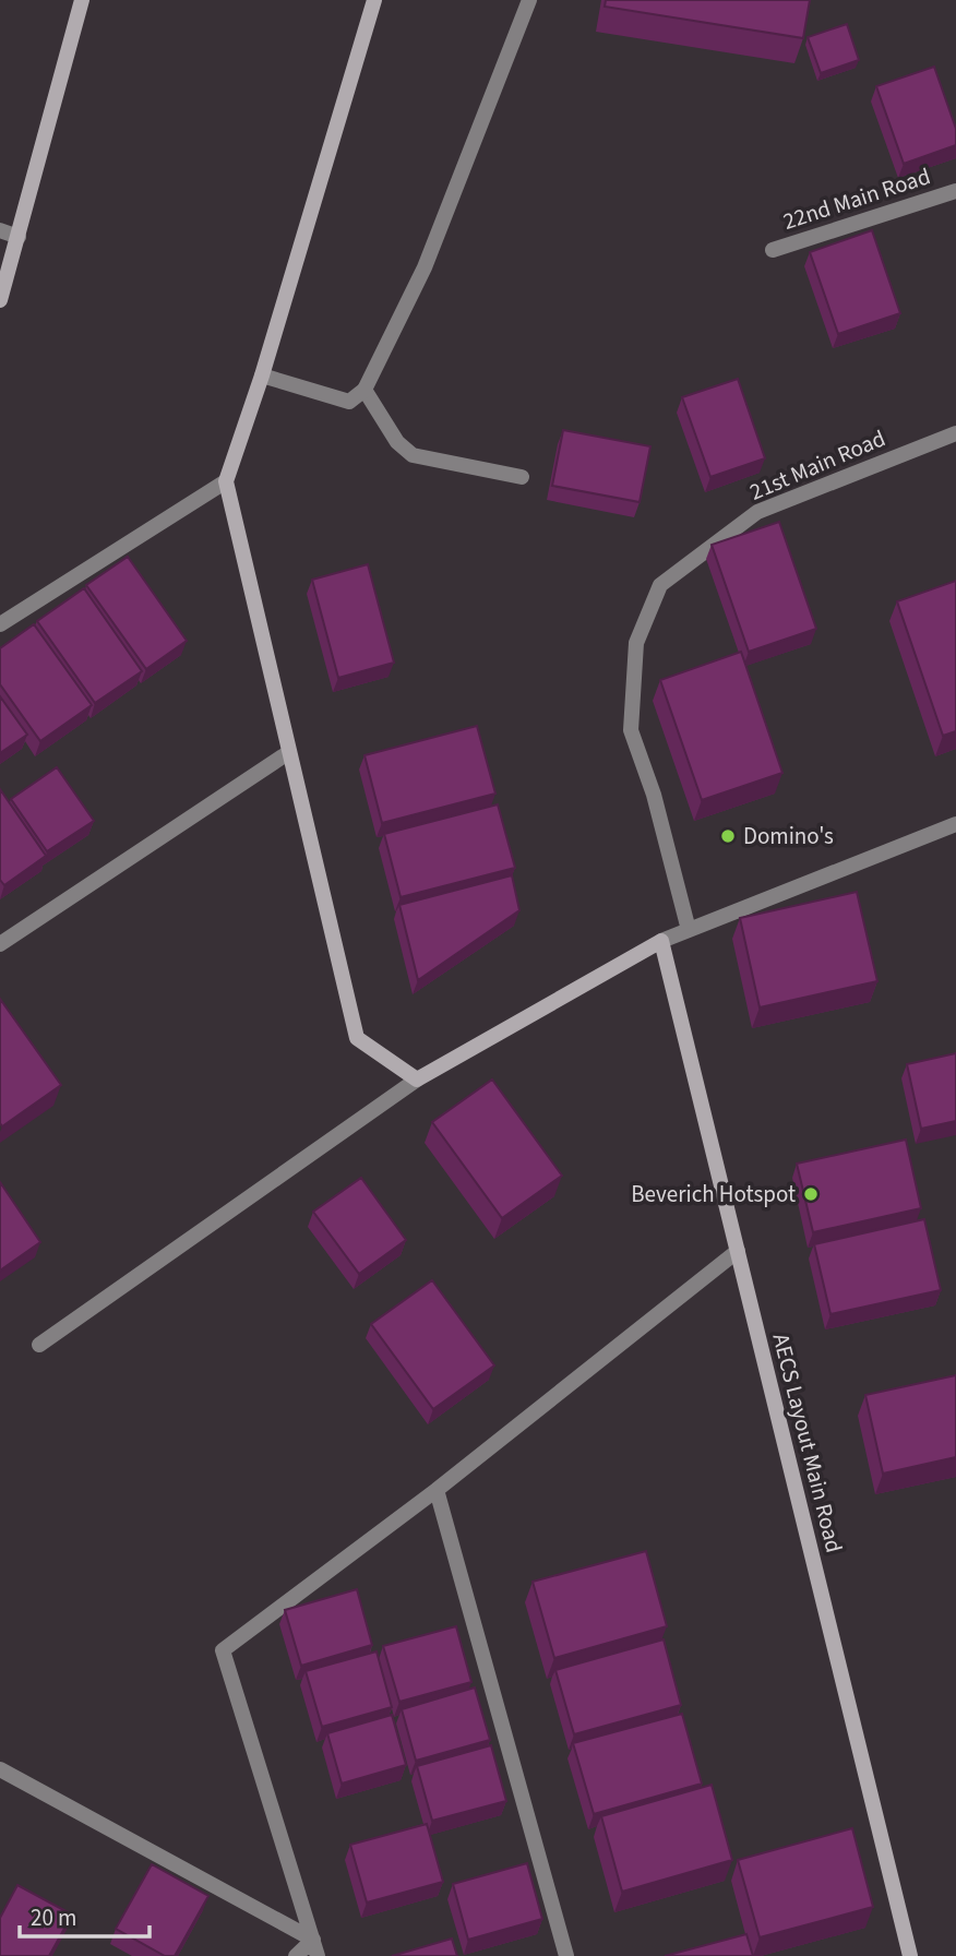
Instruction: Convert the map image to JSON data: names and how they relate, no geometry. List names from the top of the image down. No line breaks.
{"streets":{"street":["22nd Main Road","21st Main Road","AECS Layout Main Road"]},"places":["Domino's","Beverich Hotspot"],"scale_bar":"20 m"}
